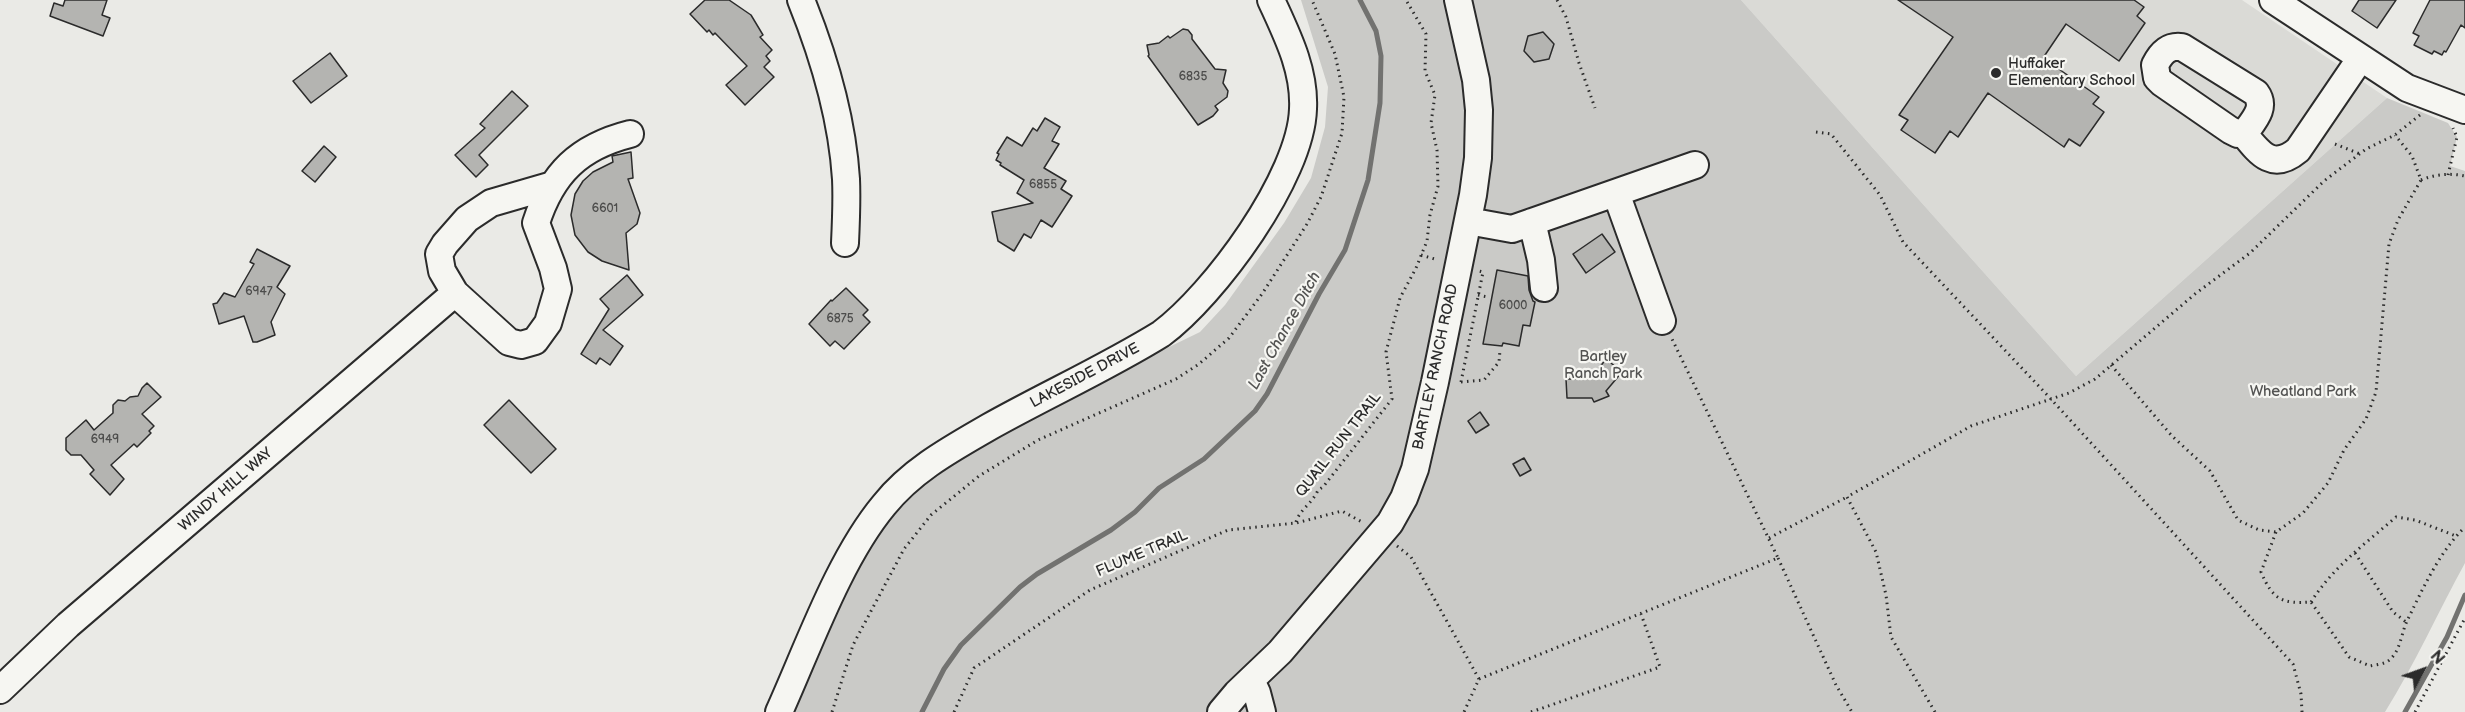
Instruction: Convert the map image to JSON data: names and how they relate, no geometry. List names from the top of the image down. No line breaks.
{"streets":{"street":["BARTLEY RANCH ROAD","LAKESIDE DRIVE","WINDY HILL WAY"],"path":["QUAIL RUN TRAIL","FLUME TRAIL"]},"crossings":[["BARTLEY RANCH ROAD","FLUME TRAIL"],["QUAIL RUN TRAIL","FLUME TRAIL"]],"water":["Last Chance Ditch"],"parks":["Bartley Ranch Park","Wheatland Park"],"places":["Huffaker Elementary School"],"house_numbers":["6835","6855","6601","6947","6000","6875","6949"],"north":"top right"}
